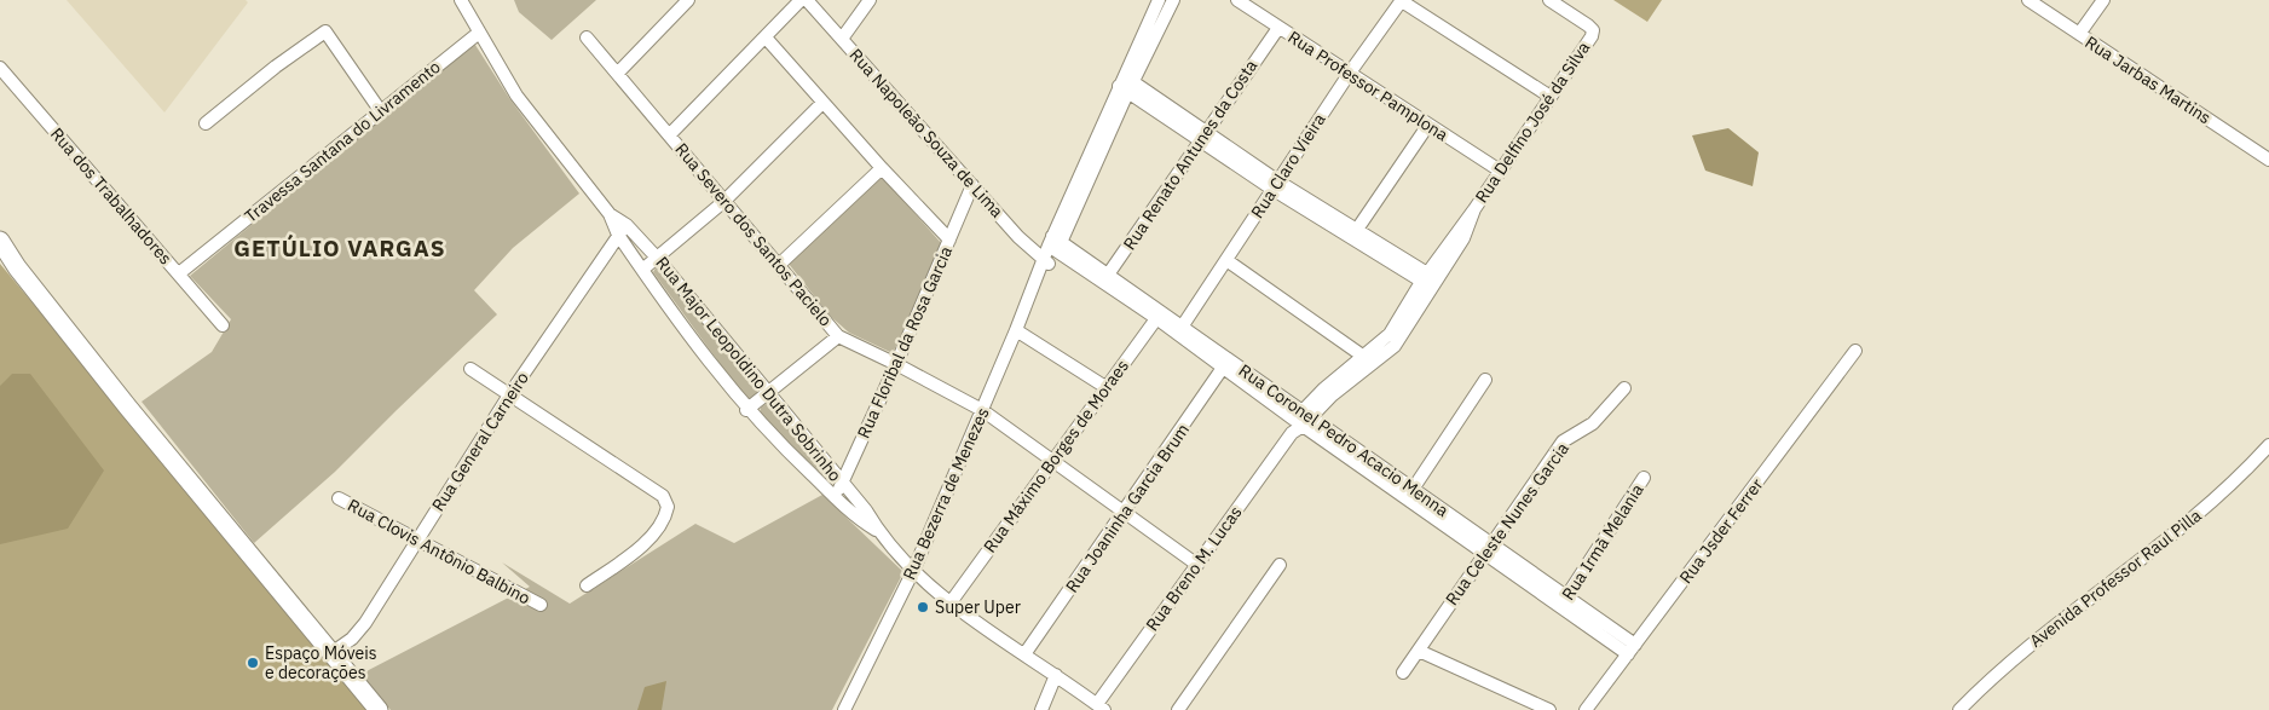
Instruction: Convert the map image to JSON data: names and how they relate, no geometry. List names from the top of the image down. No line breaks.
{"streets":{"street":["Rua Jarbas Martins","Rua Professor Pamplona","Rua Delfino José da Silva","Rua Napoleão Souza de Lima","Travessa Santana do Livramento","Rua Renato Antunes da Costa","Rua Claro Vieira","Rua dos Trabalhadores","Rua Severo dos Santos Pacielo","Rua Floribal da Rosa Garcia","Rua Major Leopoldino Dutra Sobrinho","Rua Coronel Pedro Acacio Menna","Rua General Carneiro","Rua Máximo Borges de Moraes","Rua Bezerra de Menezes","Rua Joaninha Garcia Brum","Rua Celeste Nunes Garcia","Rua Jsder Ferrer","Rua Irmã Melania","Rua Clovis Antônio Balbino","Rua Breno M. Lucas","Avenida Professor Raul Pilla"]},"crossings":[["Rua Professor Pamplona","Rua Delfino José da Silva"],["Rua Professor Pamplona","Rua Renato Antunes da Costa"],["Rua Professor Pamplona","Rua Claro Vieira"],["Rua Delfino José da Silva","Rua Coronel Pedro Acacio Menna"],["Rua Delfino José da Silva","Rua Breno M. Lucas"],["Rua Napoleão Souza de Lima","Rua Floribal da Rosa Garcia"],["Rua Napoleão Souza de Lima","Rua Bezerra de Menezes"],["Travessa Santana do Livramento","Rua dos Trabalhadores"],["Travessa Santana do Livramento","Rua Major Leopoldino Dutra Sobrinho"],["Rua Renato Antunes da Costa","Rua Coronel Pedro Acacio Menna"],["Rua Claro Vieira","Rua Coronel Pedro Acacio Menna"],["Rua Severo dos Santos Pacielo","Rua Floribal da Rosa Garcia"],["Rua Severo dos Santos Pacielo","Rua Máximo Borges de Moraes"],["Rua Severo dos Santos Pacielo","Rua Bezerra de Menezes"],["Rua Severo dos Santos Pacielo","Rua Joaninha Garcia Brum"],["Rua Severo dos Santos Pacielo","Rua Breno M. Lucas"],["Rua Floribal da Rosa Garcia","Rua Major Leopoldino Dutra Sobrinho"],["Rua Major Leopoldino Dutra Sobrinho","Rua General Carneiro"],["Rua Major Leopoldino Dutra Sobrinho","Rua Máximo Borges de Moraes"],["Rua Major Leopoldino Dutra Sobrinho","Rua Bezerra de Menezes"],["Rua Major Leopoldino Dutra Sobrinho","Rua Joaninha Garcia Brum"],["Rua Major Leopoldino Dutra Sobrinho","Rua Breno M. Lucas"],["Rua Coronel Pedro Acacio Menna","Rua Máximo Borges de Moraes"],["Rua Coronel Pedro Acacio Menna","Rua Bezerra de Menezes"],["Rua Coronel Pedro Acacio Menna","Rua Joaninha Garcia Brum"],["Rua Coronel Pedro Acacio Menna","Rua Celeste Nunes Garcia"],["Rua Coronel Pedro Acacio Menna","Rua Jsder Ferrer"],["Rua Coronel Pedro Acacio Menna","Rua Irmã Melania"],["Rua Coronel Pedro Acacio Menna","Rua Breno M. Lucas"],["Rua General Carneiro","Rua Clovis Antônio Balbino"]],"districts":["GETÚLIO VARGAS"],"places":["Super Uper","Espaço Móveis e decorações"]}
